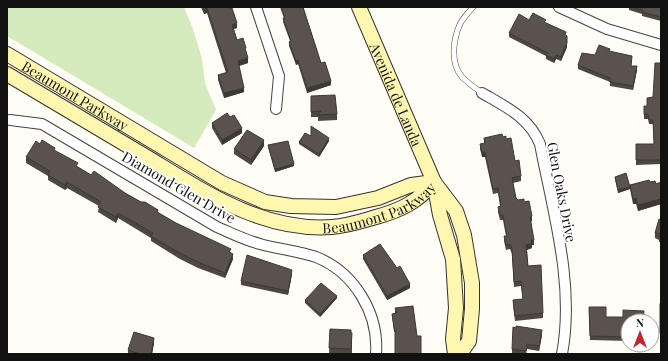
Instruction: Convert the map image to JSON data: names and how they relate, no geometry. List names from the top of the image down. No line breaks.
{"streets":{"street":["Avenida de Landa","Beaumont Parkway","Diamond Glen Drive","Glen Oaks Drive"]},"crossings":[["Avenida de Landa","Beaumont Parkway"]],"north":"top"}
